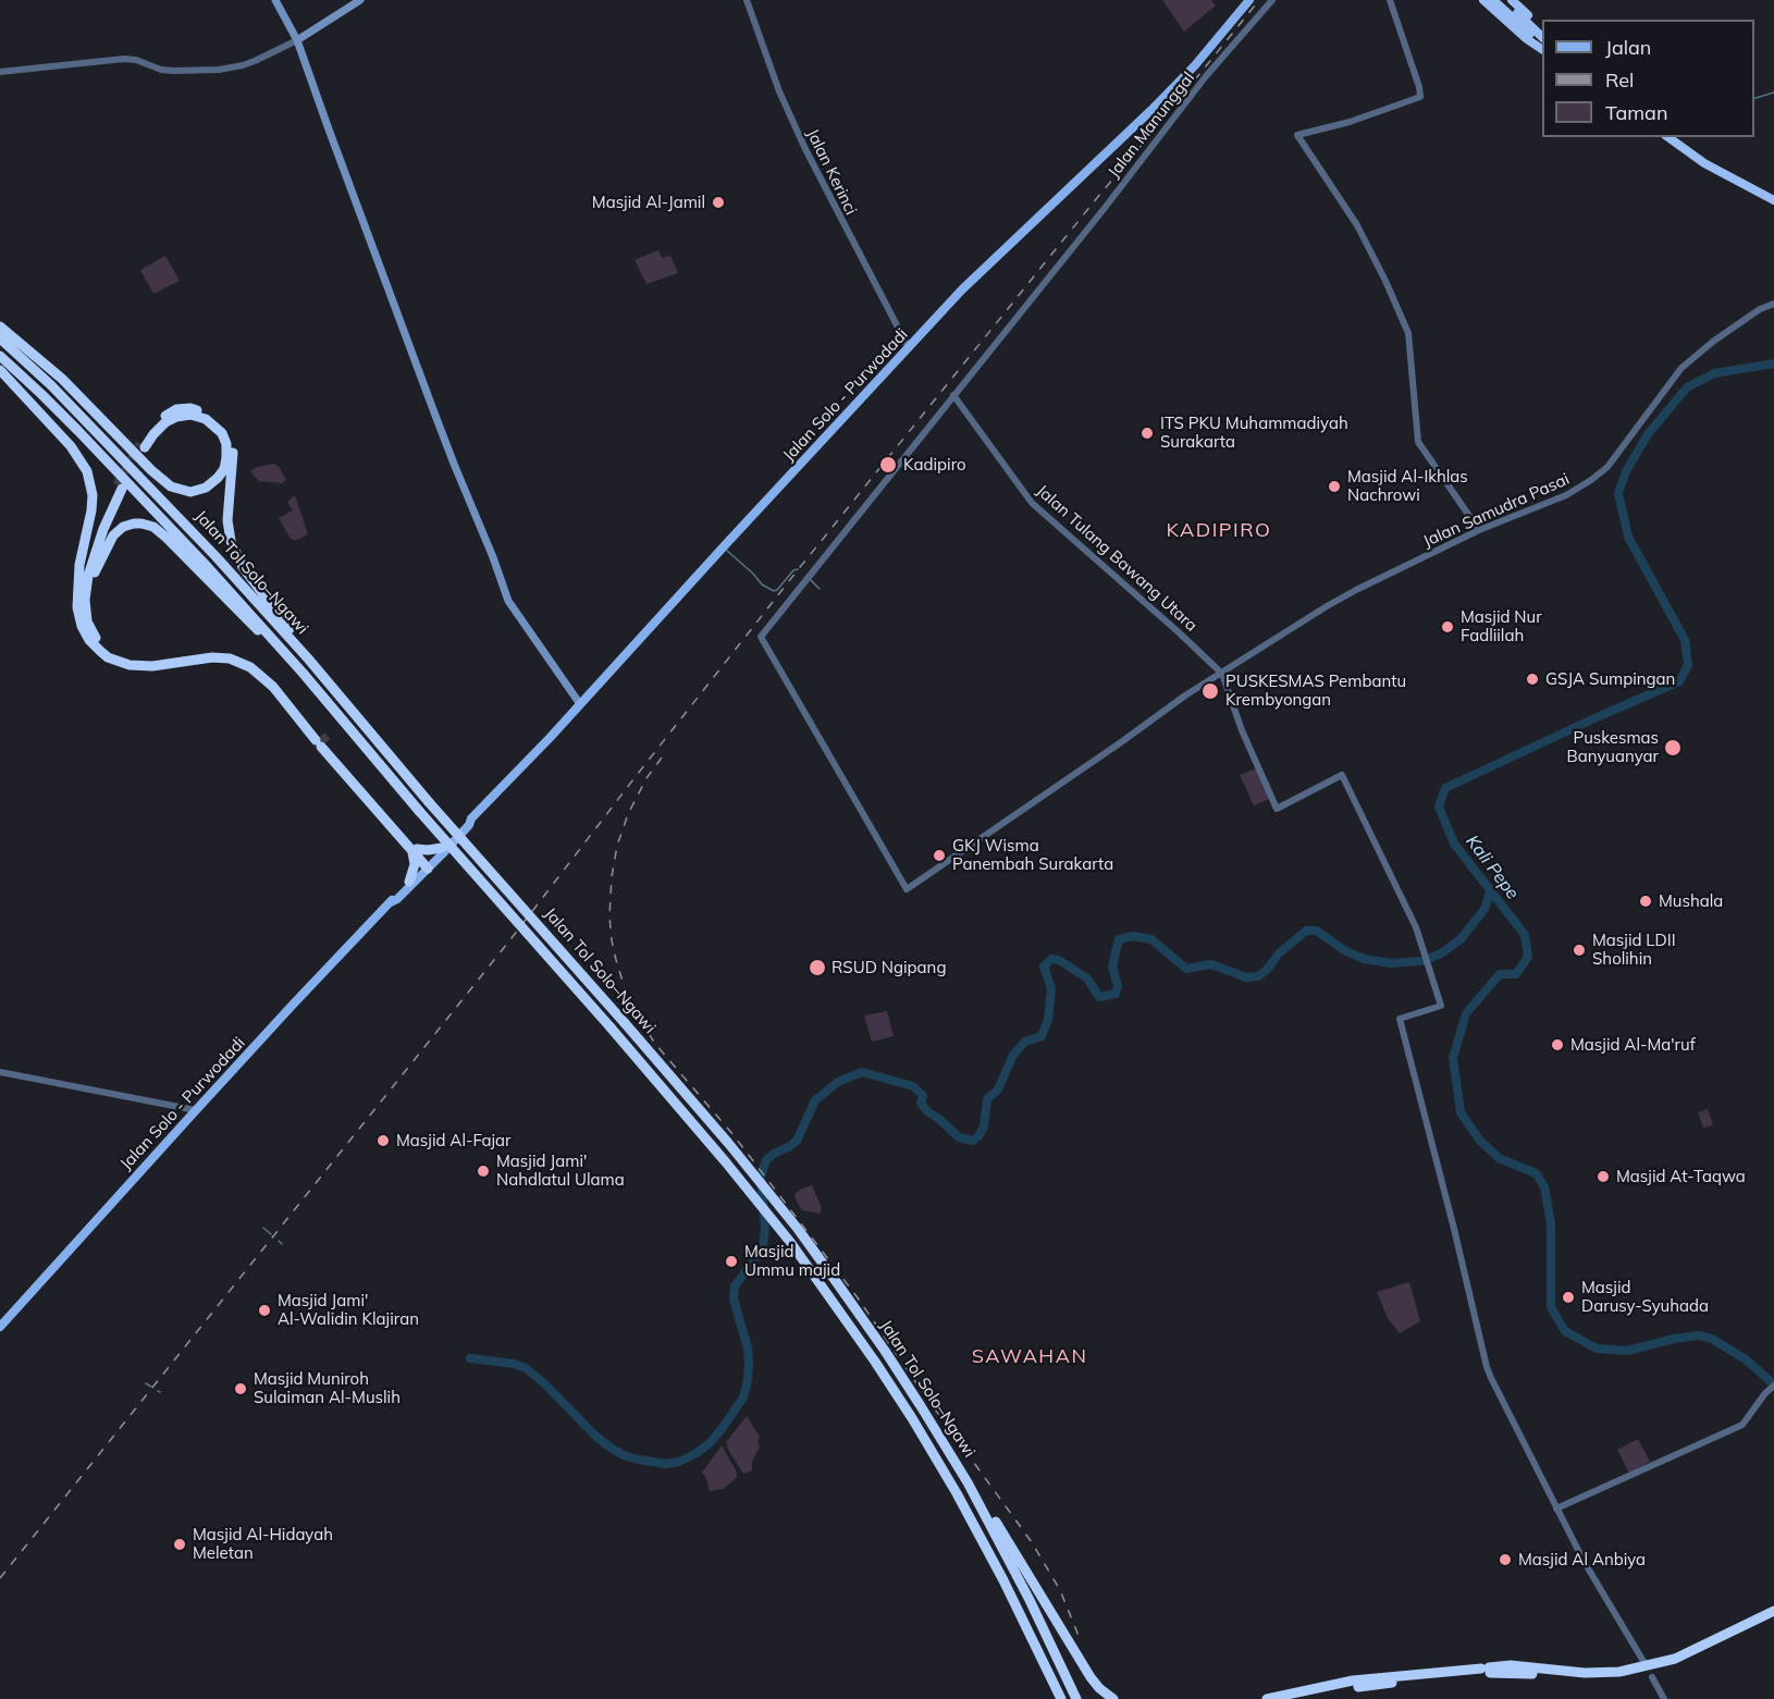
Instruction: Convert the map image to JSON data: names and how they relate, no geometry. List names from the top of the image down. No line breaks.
{"streets":{"highway":["Jalan Tol Solo–Ngawi"],"main road":["Jalan Solo - Purwodadi"],"street":["Jalan Manunggal","Jalan Kerinci","Jalan Samudra Pasai","Jalan Tulang Bawang Utara"]},"crossings":[["Jalan Manunggal","Jalan Samudra Pasai"],["Jalan Manunggal","Jalan Tulang Bawang Utara"],["Jalan Kerinci","Jalan Solo - Purwodadi"],["Jalan Samudra Pasai","Jalan Tulang Bawang Utara"]],"districts":["KADIPIRO","SAWAHAN"],"water":["Kali Pepe"],"places":["Masjid Al-Jamil","ITS PKU Muhammadiyah Surakarta","Kadipiro","Masjid Al-Ikhlas Nachrowi","Masjid Nur Fadliilah","GSJA Sumpingan","PUSKESMAS Pembantu Krembyongan","Puskesmas Banyuanyar","GKJ Wisma Panembah Surakarta","Mushala","Masjid LDII Sholihin","RSUD Ngipang","Masjid Al-Ma'ruf","Masjid Al-Fajar","Masjid Jami' Nahdlatul Ulama","Masjid At-Taqwa","Masjid Ummu majid","Masjid Darusy-Syuhada","Masjid Jami' Al-Walidin Klajiran","Masjid Muniroh Sulaiman Al-Muslih","Masjid Al-Hidayah Meletan","Masjid Al Anbiya"],"legend":["Jalan","Rel","Taman"]}
